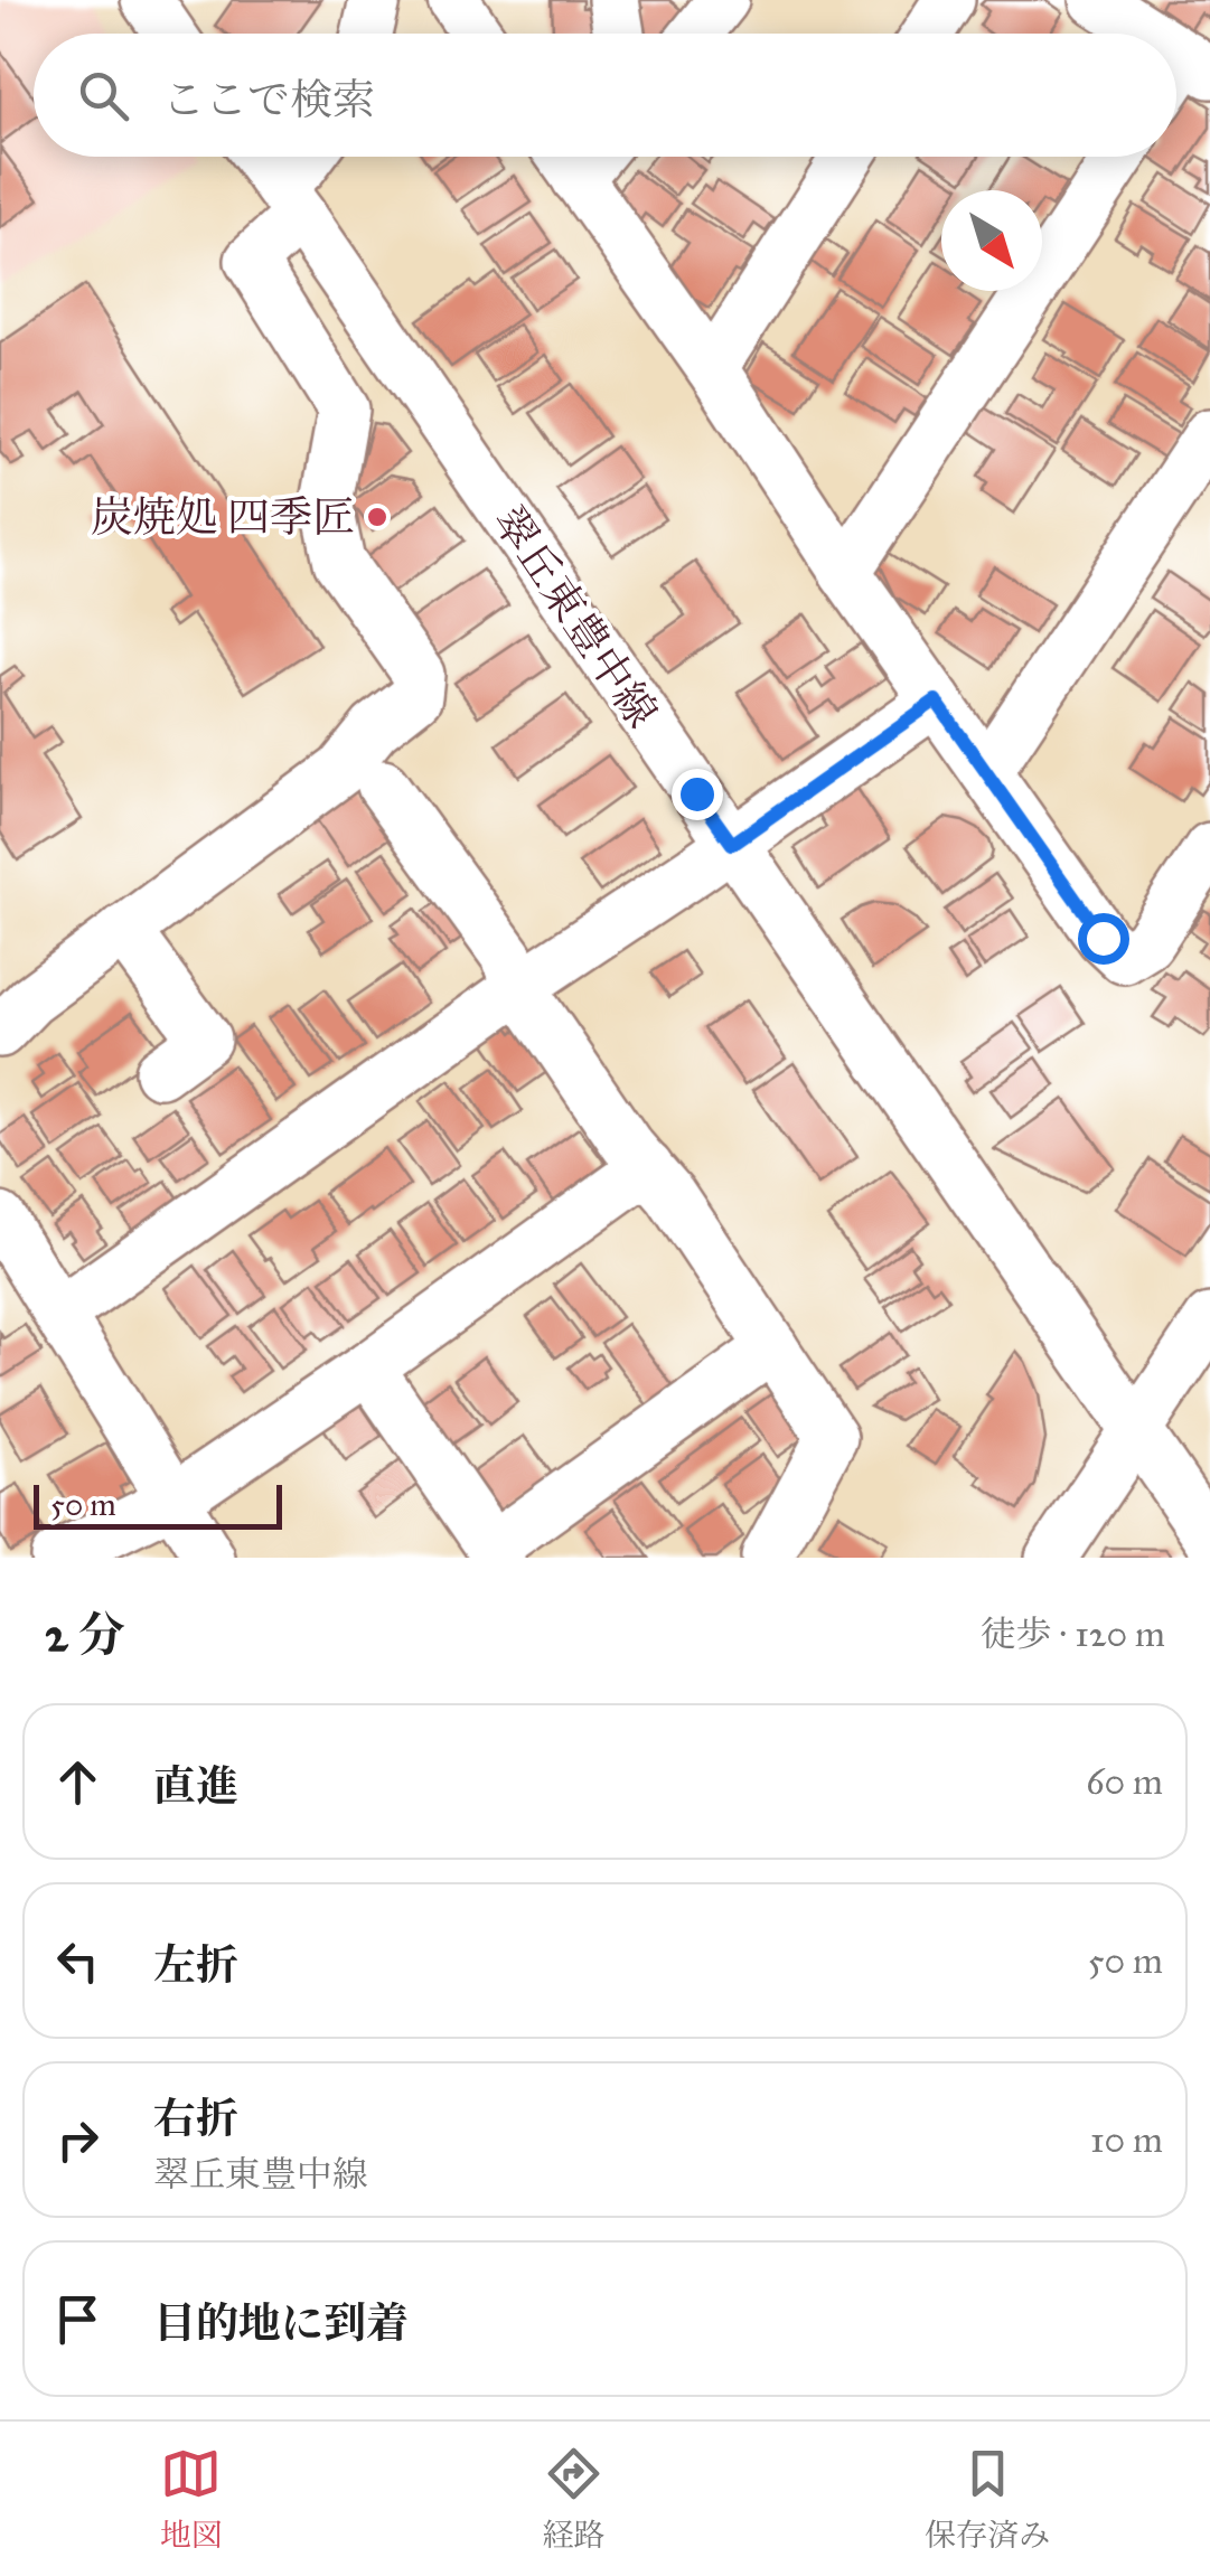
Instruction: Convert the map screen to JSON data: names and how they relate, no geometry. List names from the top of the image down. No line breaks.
{"streets":{"street":["翠丘東豊中線"]},"places":["炭焼処 四季匠"],"scale_bar":"50 m","north":"bottom right","page":{"search":"ここで検索","scale":"50 m","heading":["2 分","徒歩 · 120 m"],"list":[["直進","60 m"],["左折","50 m"],["右折","翠丘東豊中線","10 m"],"目的地に到着"],"nav":["地図","経路","保存済み"]}}
